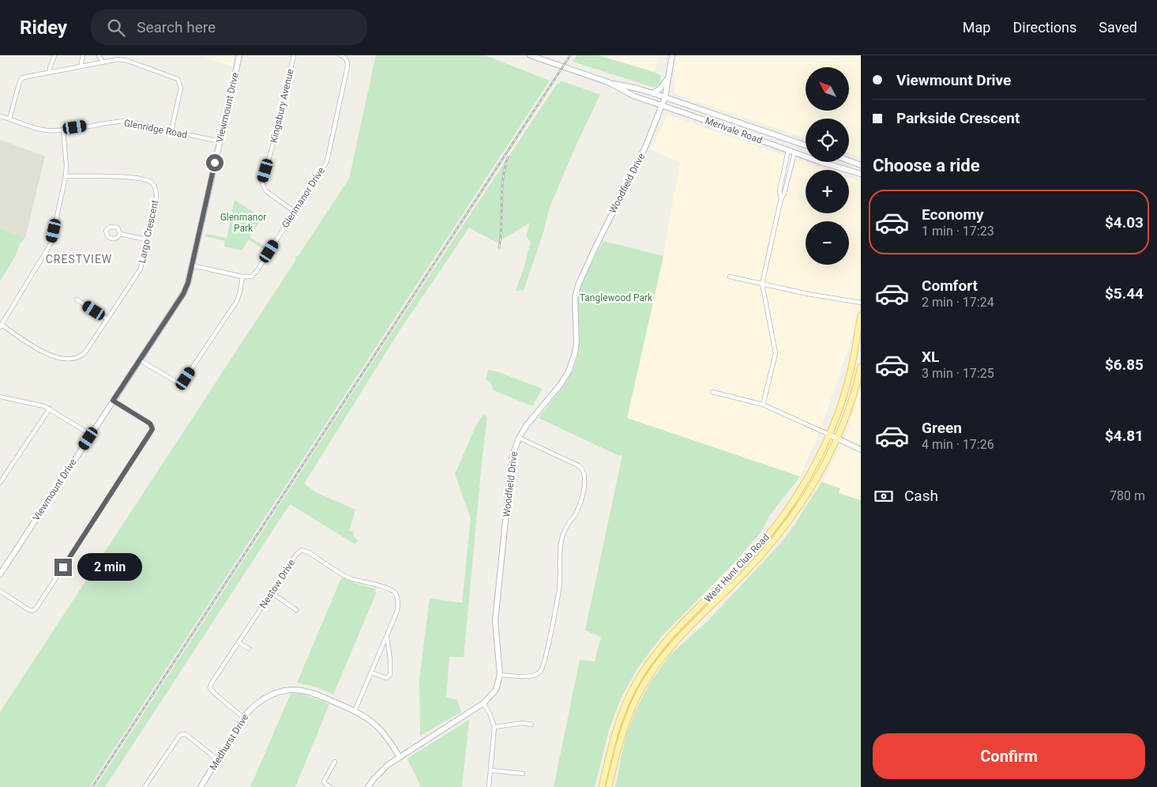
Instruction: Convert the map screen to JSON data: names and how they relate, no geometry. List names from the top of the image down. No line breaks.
{"streets":{"main road":["West Hunt Club Road"],"street":["Kingsbury Avenue","Viewmount Drive","Glenridge Road","Merivale Road","Woodfield Drive","Glenmanor Drive","Largo Crescent","Nestow Drive","Medhurst Drive"]},"crossings":[["Kingsbury Avenue","Glenmanor Drive"],["Viewmount Drive","Glenridge Road"],["Merivale Road","Woodfield Drive"],["Woodfield Drive","Medhurst Drive"],["Nestow Drive","Medhurst Drive"]],"districts":["CRESTVIEW"],"parks":["Glenmanor Park","Tanglewood Park"],"north":"top left","page":{"header":"Ridey","search":"Search here","nav":["Map","Directions","Saved"],"banner":["Viewmount Drive","Parkside Crescent"],"map_buttons":["+","−"],"heading":"Choose a ride","list":[{"name":"Economy","note":"1 min · 17:23","value":"$4.03"},{"name":"Comfort","note":"2 min · 17:24","value":"$5.44"},{"name":"XL","note":"3 min · 17:25","value":"$6.85"},{"name":"Green","note":"4 min · 17:26","value":"$4.81"}],"pay":["Cash","780 m"],"bubble":"2 min","buttons":"Confirm"}}
